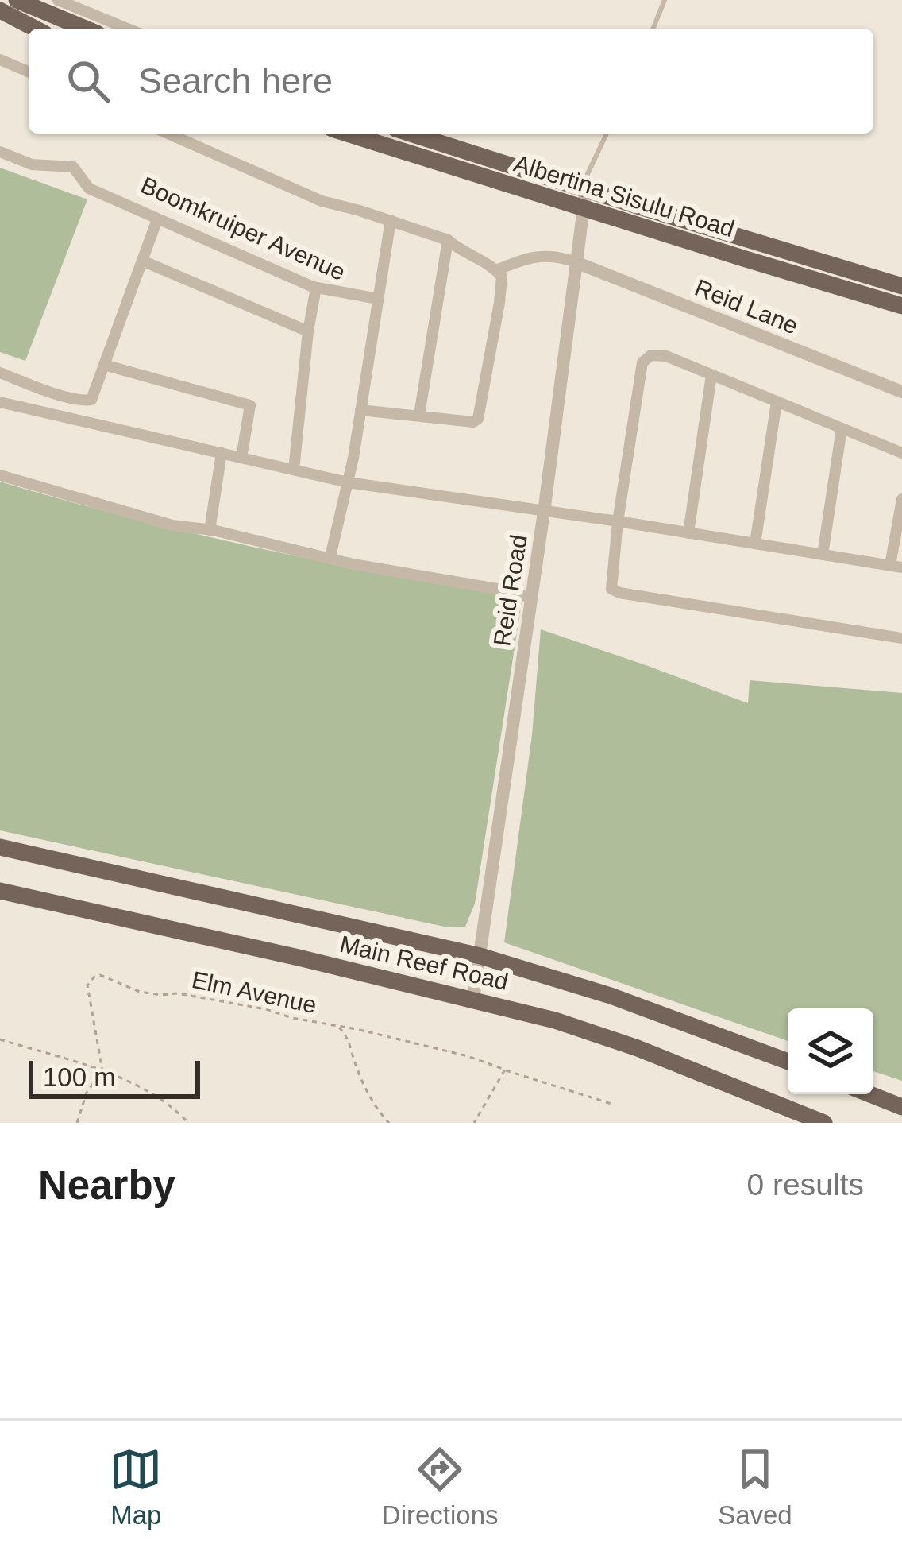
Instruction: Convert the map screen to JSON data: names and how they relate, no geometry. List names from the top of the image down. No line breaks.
{"streets":{"main road":["Albertina Sisulu Road","Main Reef Road"],"street":["Reid Lane","Reid Road"],"path":["Elm Avenue"]},"crossings":[["Albertina Sisulu Road","Reid Road"],["Reid Lane","Reid Road"],["Reid Road","Main Reef Road"]],"scale_bar":"100 m","page":{"search":"Search here","scale":"100 m","heading":["Nearby","0 results"],"nav":["Map","Directions","Saved"]}}
